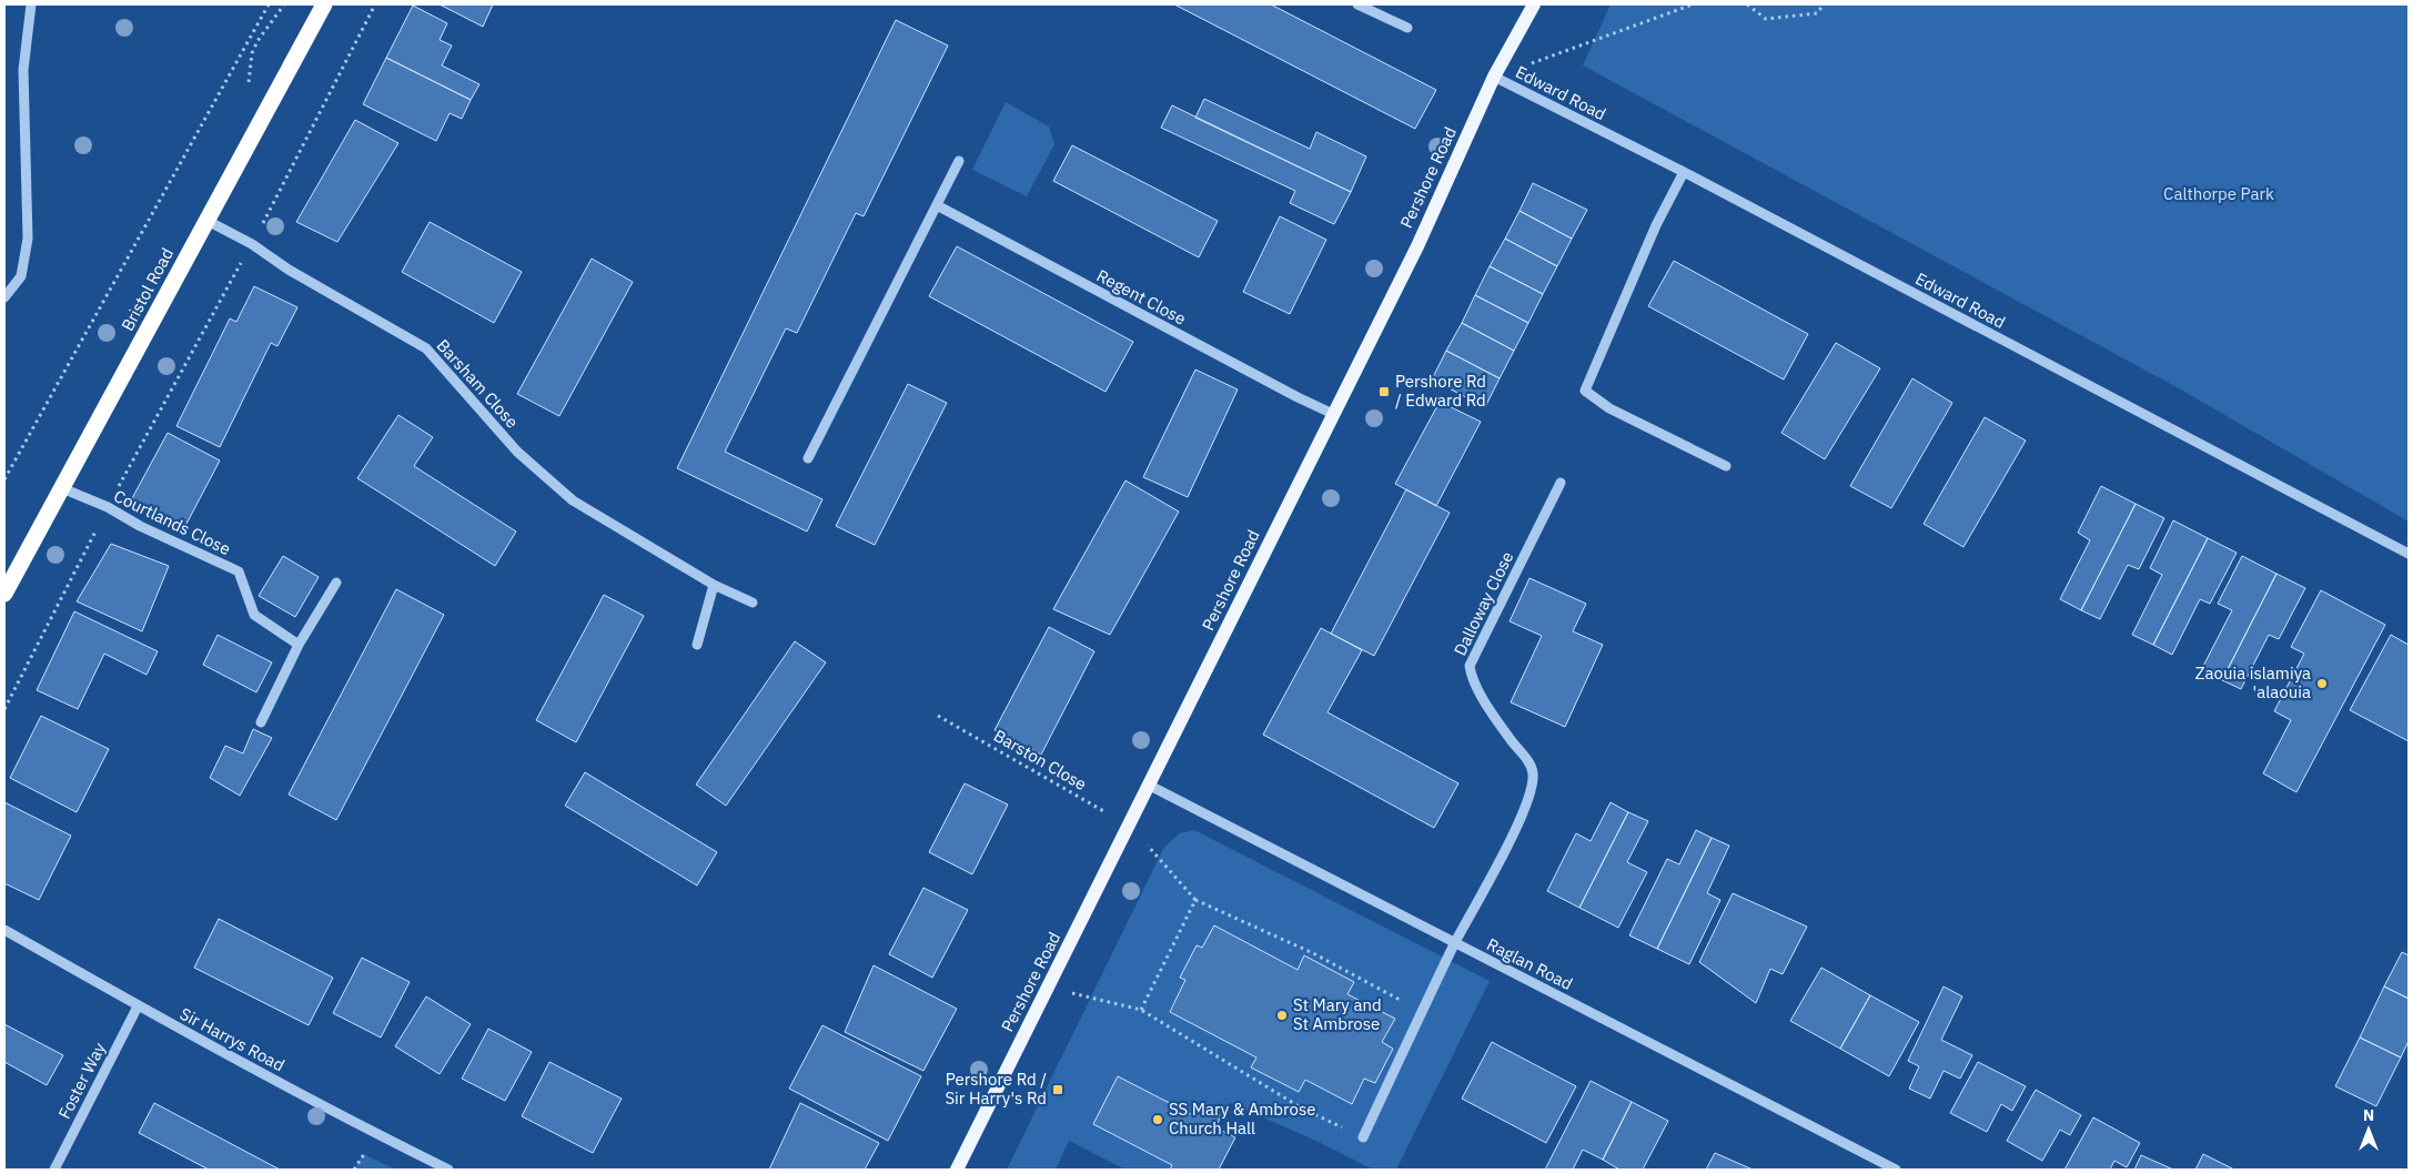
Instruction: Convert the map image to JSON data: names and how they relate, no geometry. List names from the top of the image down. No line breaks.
{"streets":{"highway":["Bristol Road"],"main road":["Pershore Road"],"street":["Edward Road","Regent Close","Barsham Close","Courtlands Close","Dalloway Close","Raglan Road","Sir Harrys Road","Foster Way"],"path":["Barston Close"]},"crossings":[["Edward Road","Pershore Road"],["Pershore Road","Regent Close"],["Pershore Road","Barston Close"],["Pershore Road","Raglan Road"],["Bristol Road","Barsham Close"],["Bristol Road","Courtlands Close"],["Dalloway Close","Raglan Road"],["Sir Harrys Road","Foster Way"]],"parks":["Calthorpe Park"],"places":{"transit":["Pershore Rd / Edward Rd","Pershore Rd / Sir Harry's Rd"],"other":["Zaouia islamiya 'alaouia","St Mary and St Ambrose","SS Mary & Ambrose Church Hall"]},"north":"top"}
